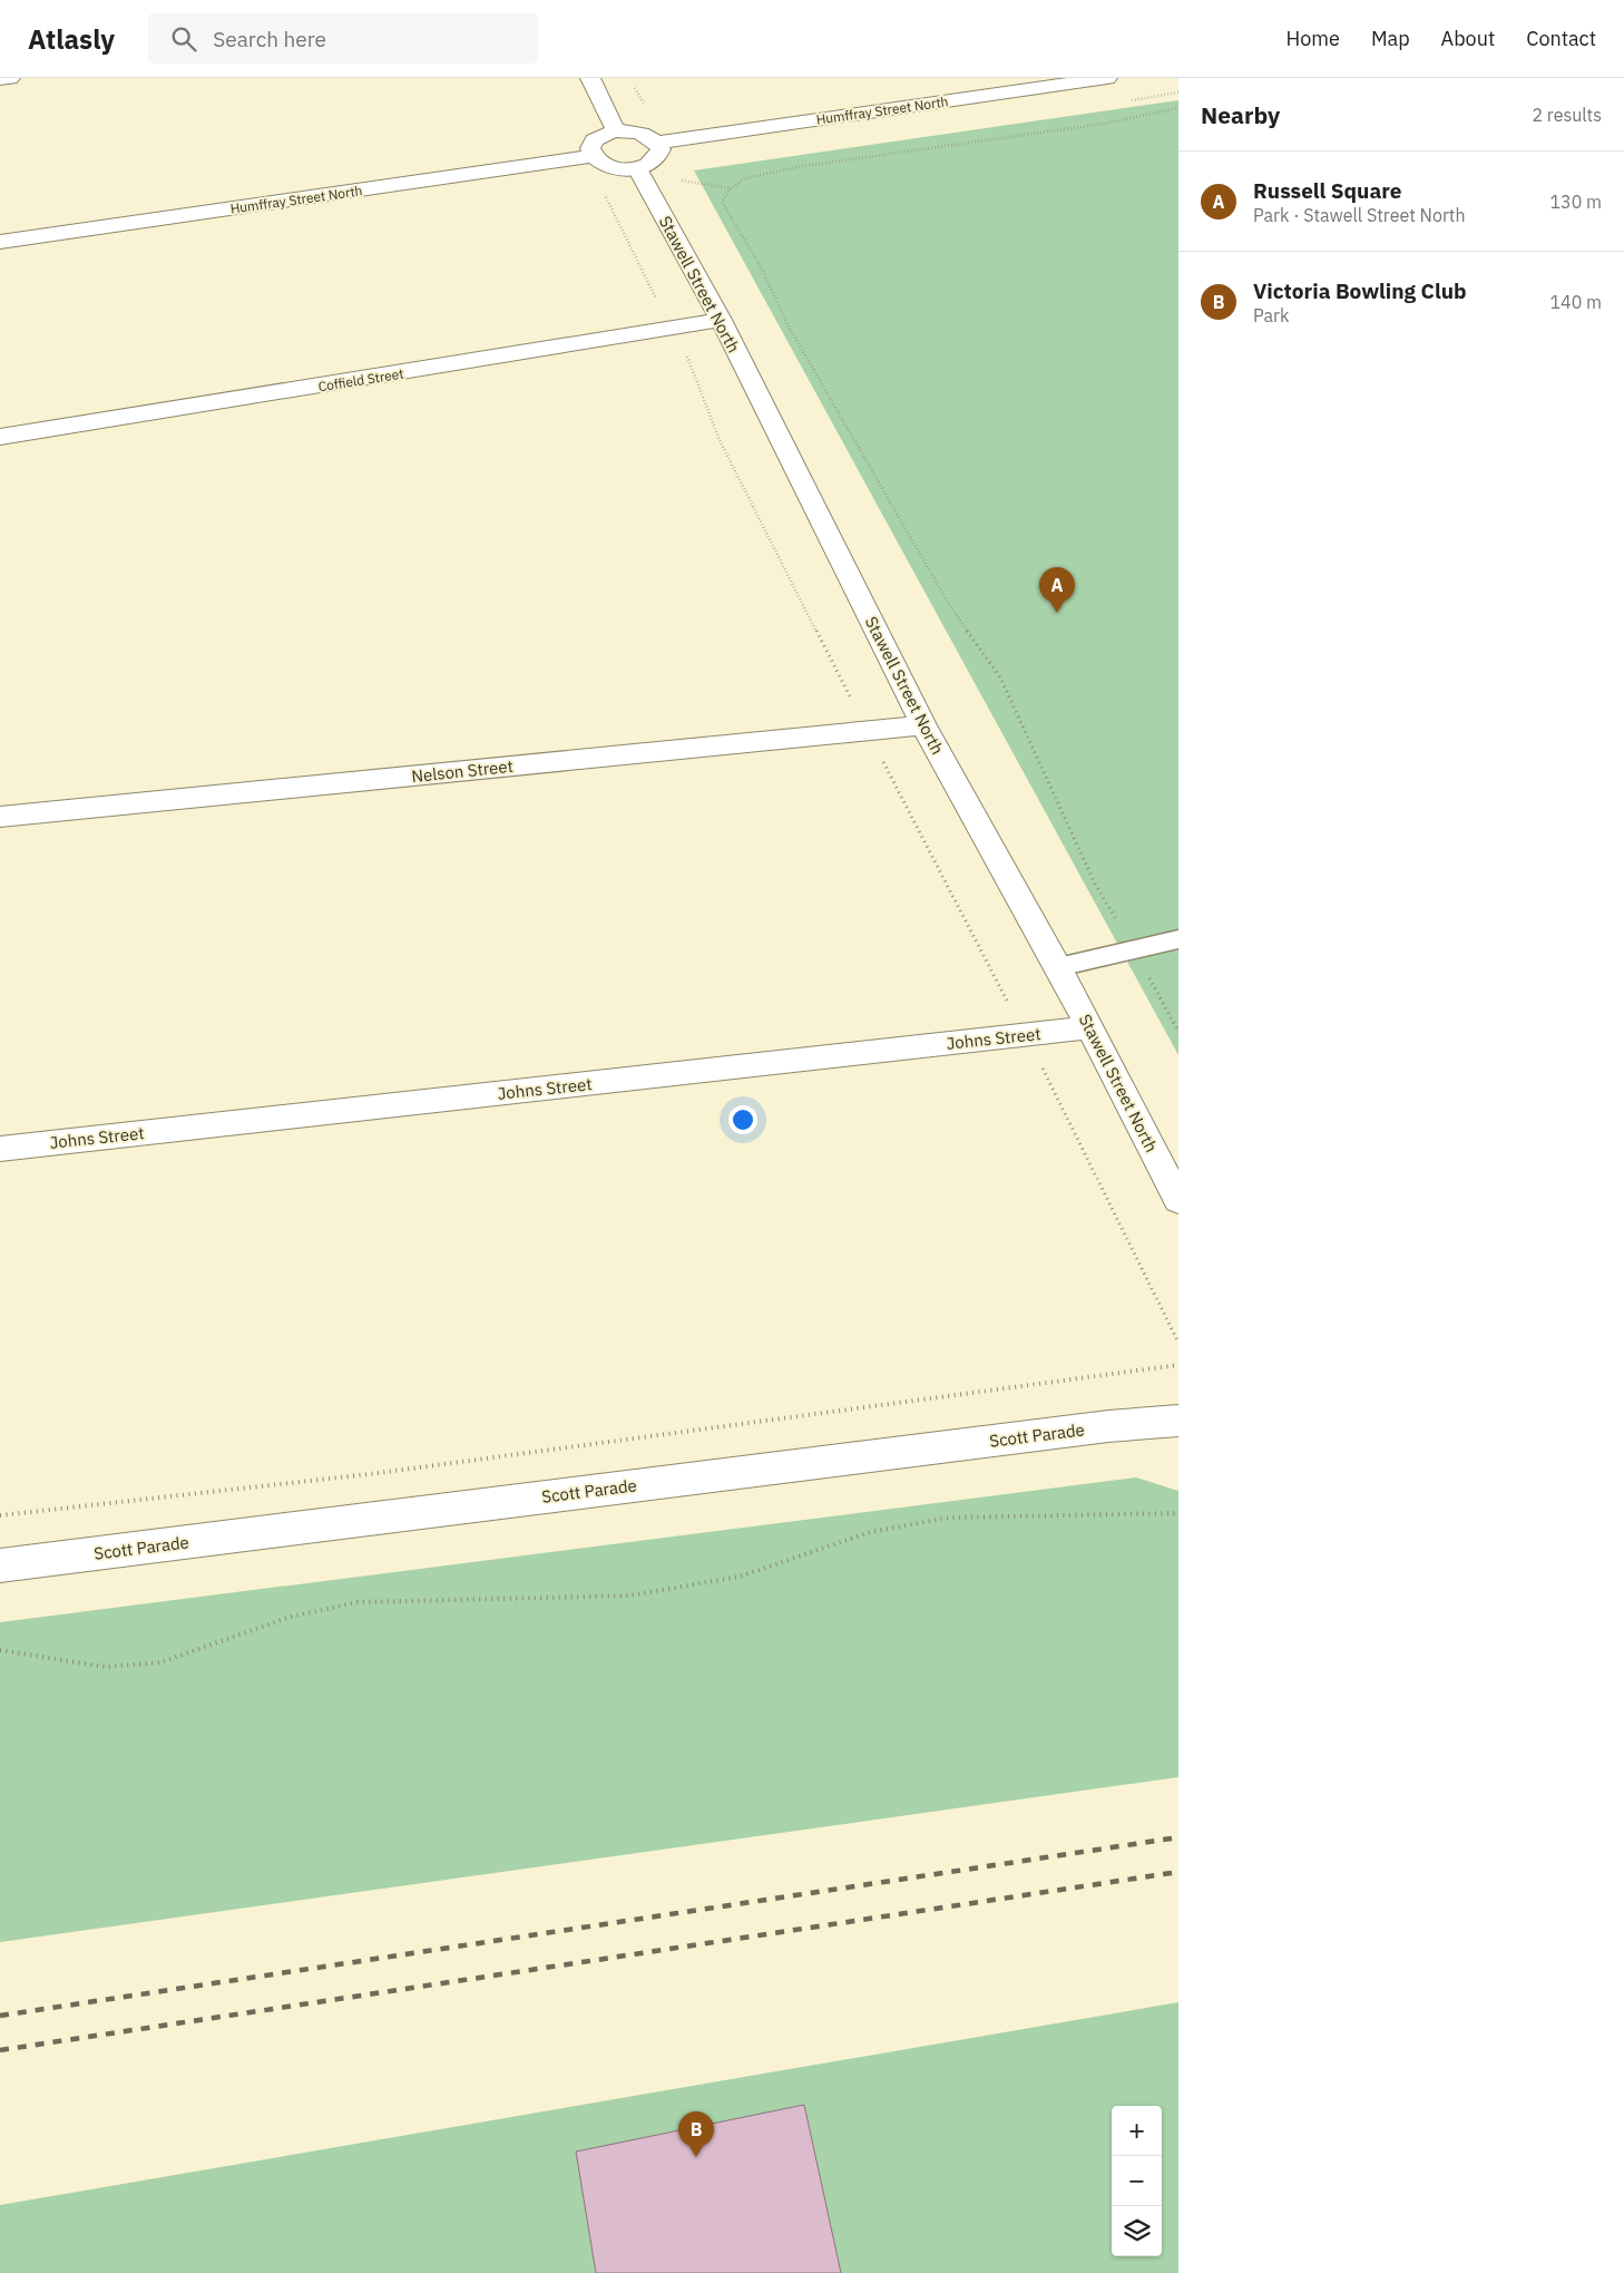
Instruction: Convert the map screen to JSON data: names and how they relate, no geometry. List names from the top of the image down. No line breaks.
{"streets":{"street":["Humffray Street North","Stawell Street North","Coffield Street","Nelson Street","Johns Street","Scott Parade"]},"crossings":[["Stawell Street North","Coffield Street"],["Stawell Street North","Nelson Street"],["Stawell Street North","Johns Street"]],"page":{"header":"Atlasly","search":"Search here","nav":["Home","Map","About","Contact"],"heading":["Nearby","2 results"],"list":[{"mark":"A","name":"Russell Square","note":"Park · Stawell Street North","value":"130 m"},{"mark":"B","name":"Victoria Bowling Club","note":"Park","value":"140 m"}],"pins":["A","B"],"map_buttons":["+","−"]}}
